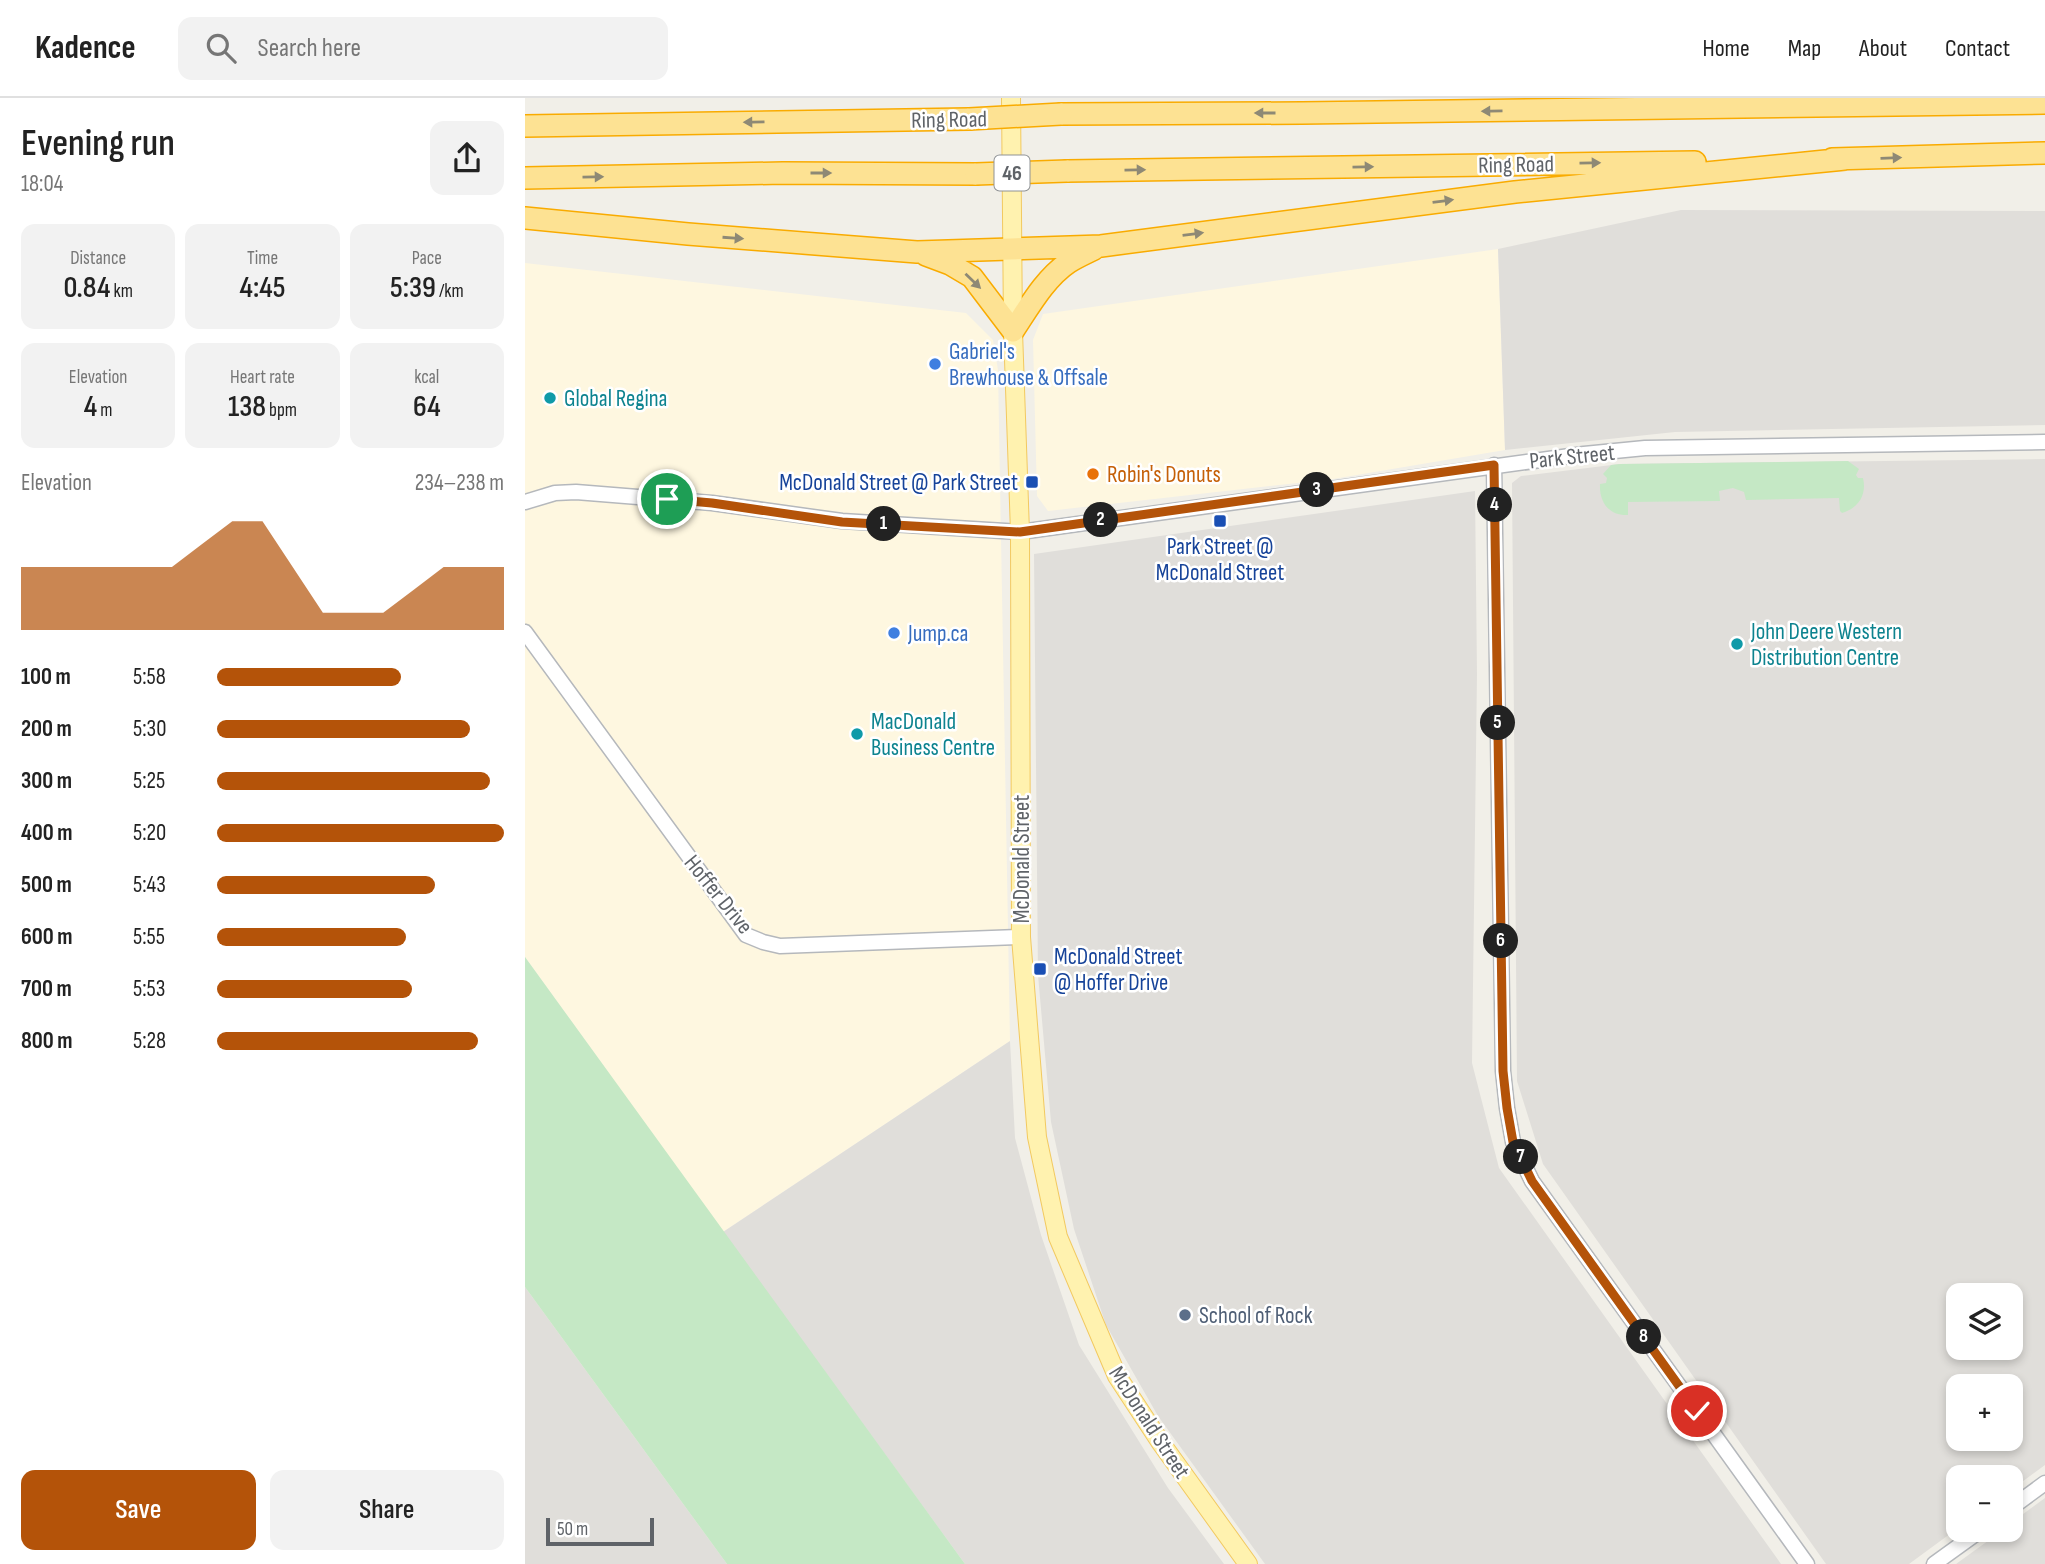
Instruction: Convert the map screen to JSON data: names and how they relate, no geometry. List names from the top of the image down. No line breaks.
{"streets":{"highway":["Ring Road"],"main road":["46","McDonald Street"],"street":["Park Street","Hoffer Drive"]},"crossings":[["Park Street","McDonald Street"],["McDonald Street","Hoffer Drive"]],"places":{"other":["Gabriel's Brewhouse & Offsale","Global Regina","Robin's Donuts","Jump.ca","John Deere Western Distribution Centre","MacDonald Business Centre","School of Rock"],"transit":["McDonald Street @ Park Street","Park Street @ McDonald Street","McDonald Street @ Hoffer Drive"]},"scale_bar":"50 m","page":{"header":"Kadence","search":"Search here","nav":["Home","Map","About","Contact"],"heading":["Evening run","18:04"],"stats":[["Distance","0.84 km"],["Time","4:45"],["Pace","5:39 /km"],["Elevation","4 m"],["Heart rate","138 bpm"],["kcal","64"]],"chart":["Elevation","234–238 m"],"pins":["3","4","2","1","5","6","7","8"],"list":[{"name":"100 m","note":"5:58"},{"name":"200 m","note":"5:30"},{"name":"300 m","note":"5:25"},{"name":"400 m","note":"5:20"},{"name":"500 m","note":"5:43"},{"name":"600 m","note":"5:55"},{"name":"700 m","note":"5:53"},{"name":"800 m","note":"5:28"}],"map_buttons":["+","−"],"buttons":["Save","Share"],"scale":"50 m"}}
